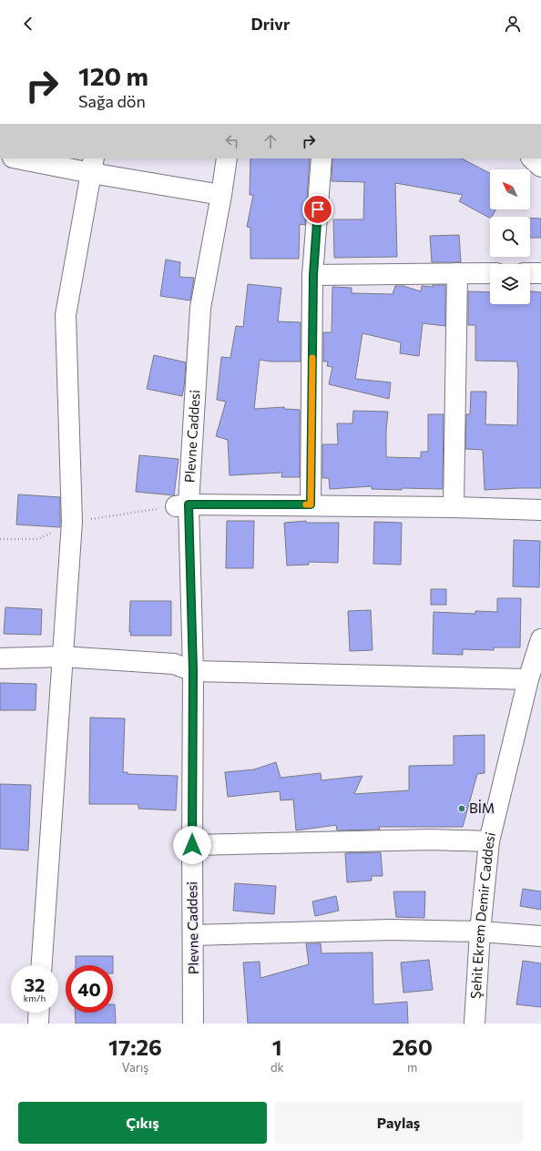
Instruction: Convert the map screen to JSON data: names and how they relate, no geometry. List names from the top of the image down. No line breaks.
{"streets":{"street":["Plevne Caddesi","Şehit Ekrem Demir Caddesi"]},"places":["BİM"],"north":"top left","page":{"header":"Drivr","turn":["120 m","Sağa dön"],"speed":"32 km/h","limit":"40","eta":["17:26","Varış","1","dk","260","m"],"buttons":["Çıkış","Paylaş"]}}
